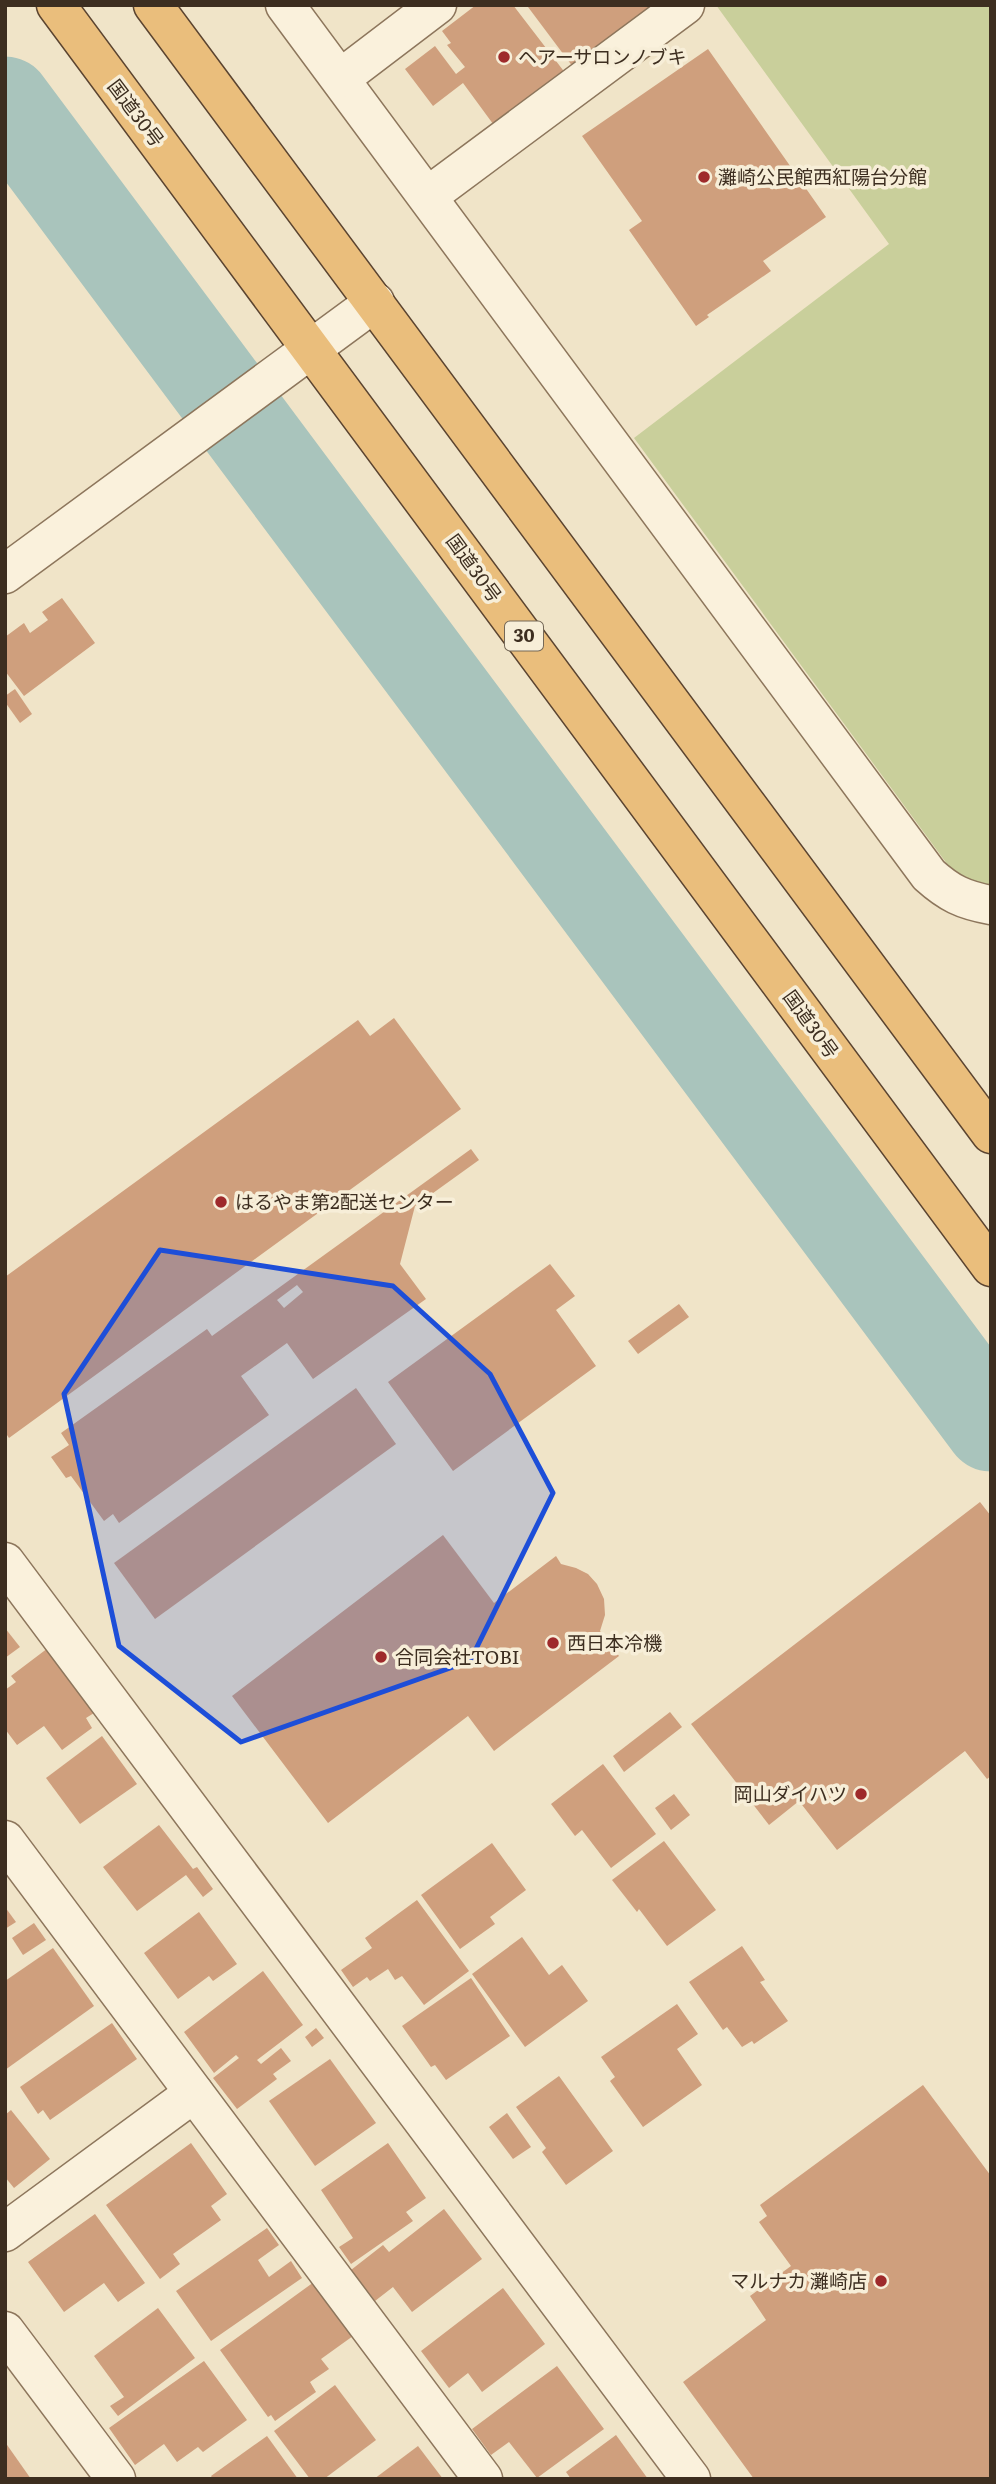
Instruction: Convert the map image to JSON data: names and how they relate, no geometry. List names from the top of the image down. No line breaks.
{"streets":{"highway":["国道30号","30"]},"places":["ヘアーサロンノブキ","灘崎公民館西紅陽台分館","はるやま第2配送センター","西日本冷機","合同会社TOBI","岡山ダイハツ","マルナカ 灘崎店"]}
